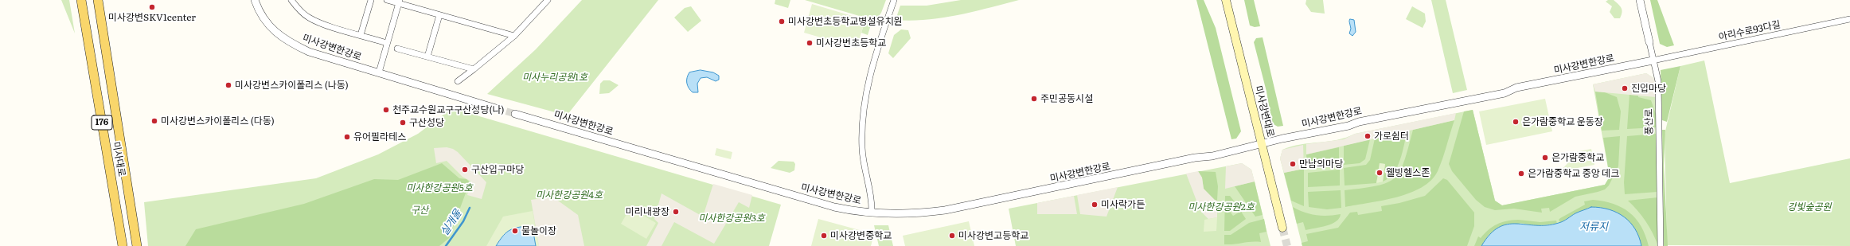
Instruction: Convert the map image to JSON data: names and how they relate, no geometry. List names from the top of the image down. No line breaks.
{"streets":{"main road":["미사강변대로","176","미사대로"],"street":["아리수로93다길","미사강변한강로","풍산로"]},"crossings":[["아리수로93다길","미사강변한강로"],["아리수로93다길","풍산로"],["미사강변한강로","미사강변대로"],["미사강변한강로","풍산로"]],"water":["실개울","저류지"],"parks":["미사누리공원1호","미사한강공원5호","미사한강공원4호","미사한강공원2호","강빛숲공원","구산","미사한강공원3호"],"places":["미사강변SKV1center","미사강변초등학교병설유치원","미사강변초등학교","미사강변스카이폴리스 (나동)","진입마당","주민공동시설","천주교수원교구구산성당(나)","미사강변스카이폴리스 (다동)","은가람중학교 운동장","구산성당","가로쉼터","유어필라테스","은가람중학교","만남의마당","구산입구마당","웰빙헬스존","은가람중학교 중앙 데크","미사락가든","미리내광장","물놀이장","미사강변중학교","미사강변고등학교"]}
